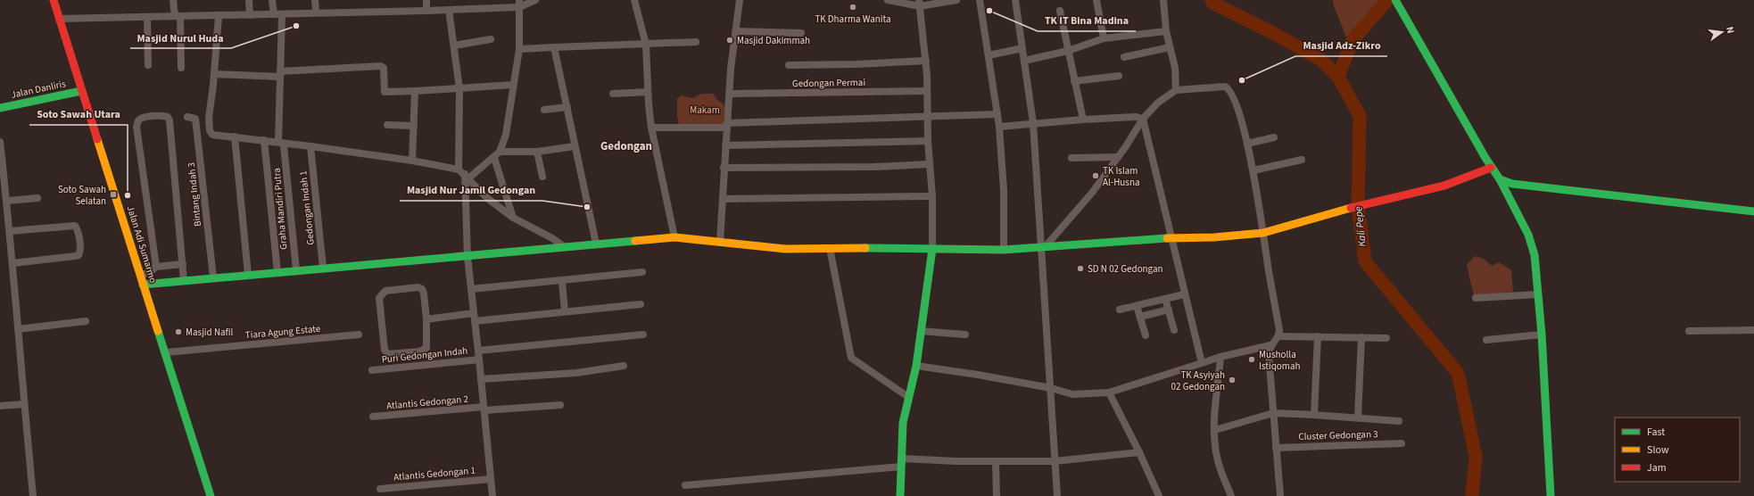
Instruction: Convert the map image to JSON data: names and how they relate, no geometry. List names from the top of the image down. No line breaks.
{"streets":{"street":["Gedongan Permai","Jalan Danliris","Bintang Indah 3","Gedongan Indah 1","Graha Mandiri Putra","Jalan Adi Sumarmo","Tiara Agung Estate","Puri Gedongan Indah","Atlantis Gedongan 2","Cluster Gedongan 3","Atlantis Gedongan 1"]},"crossings":[["Jalan Danliris","Jalan Adi Sumarmo"],["Jalan Adi Sumarmo","Tiara Agung Estate"]],"districts":["Gedongan"],"water":["Kali Pepe"],"parks":["Makam"],"places":{"other":["TK Dharma Wanita","TK IT Bina Madina","Masjid Nurul Huda","Masjid Dakimmah","Masjid Adz-Zikro","TK Islam Al-Husna","Soto Sawah Utara","Masjid Nur Jamil Gedongan","SD N 02 Gedongan","Masjid Nafil","Musholla Istiqomah","TK Asyiyah 02 Gedongan"],"transit":["Soto Sawah Selatan"]},"legend":["Fast","Slow","Jam"],"north":"right"}
